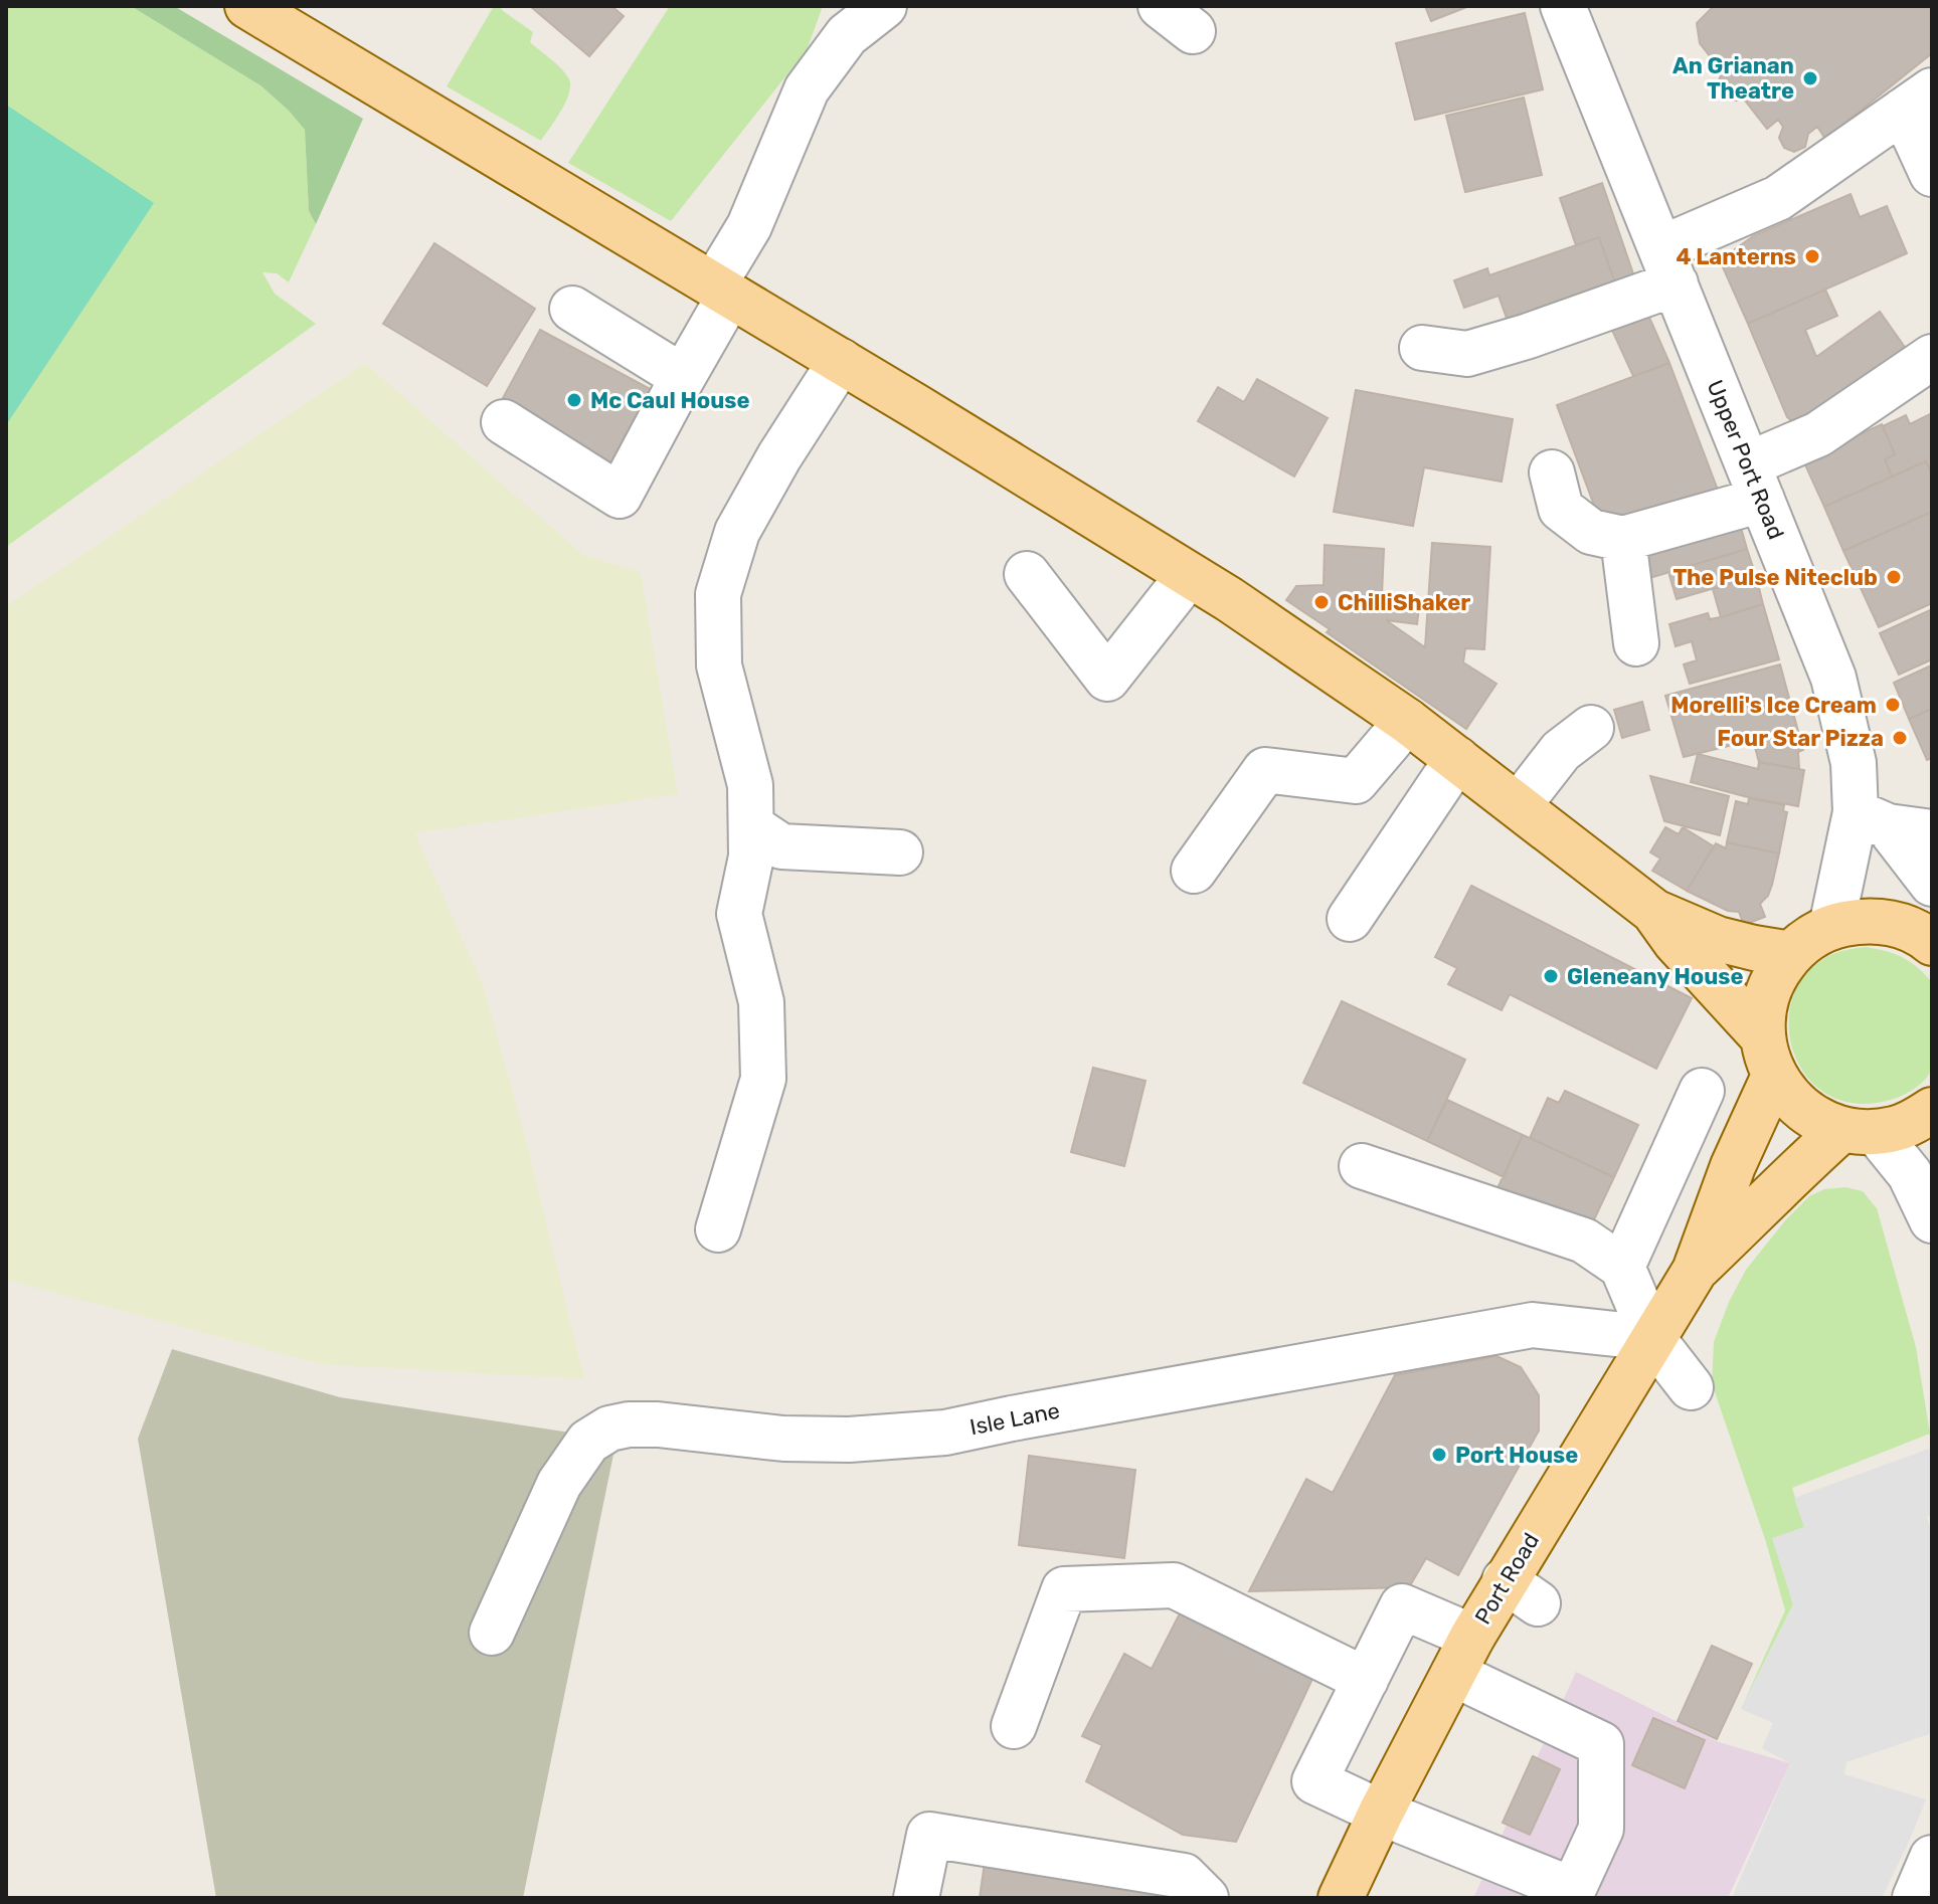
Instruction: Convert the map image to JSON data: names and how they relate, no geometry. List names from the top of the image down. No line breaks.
{"streets":{"main road":["Port Road"],"street":["Upper Port Road","Isle Lane"]},"crossings":[["Isle Lane","Port Road"]],"places":["An Grianan Theatre","4 Lanterns","Mc Caul House","The Pulse Niteclub","ChilliShaker","Morelli's Ice Cream","Four Star Pizza","Gleneany House","Port House"]}
